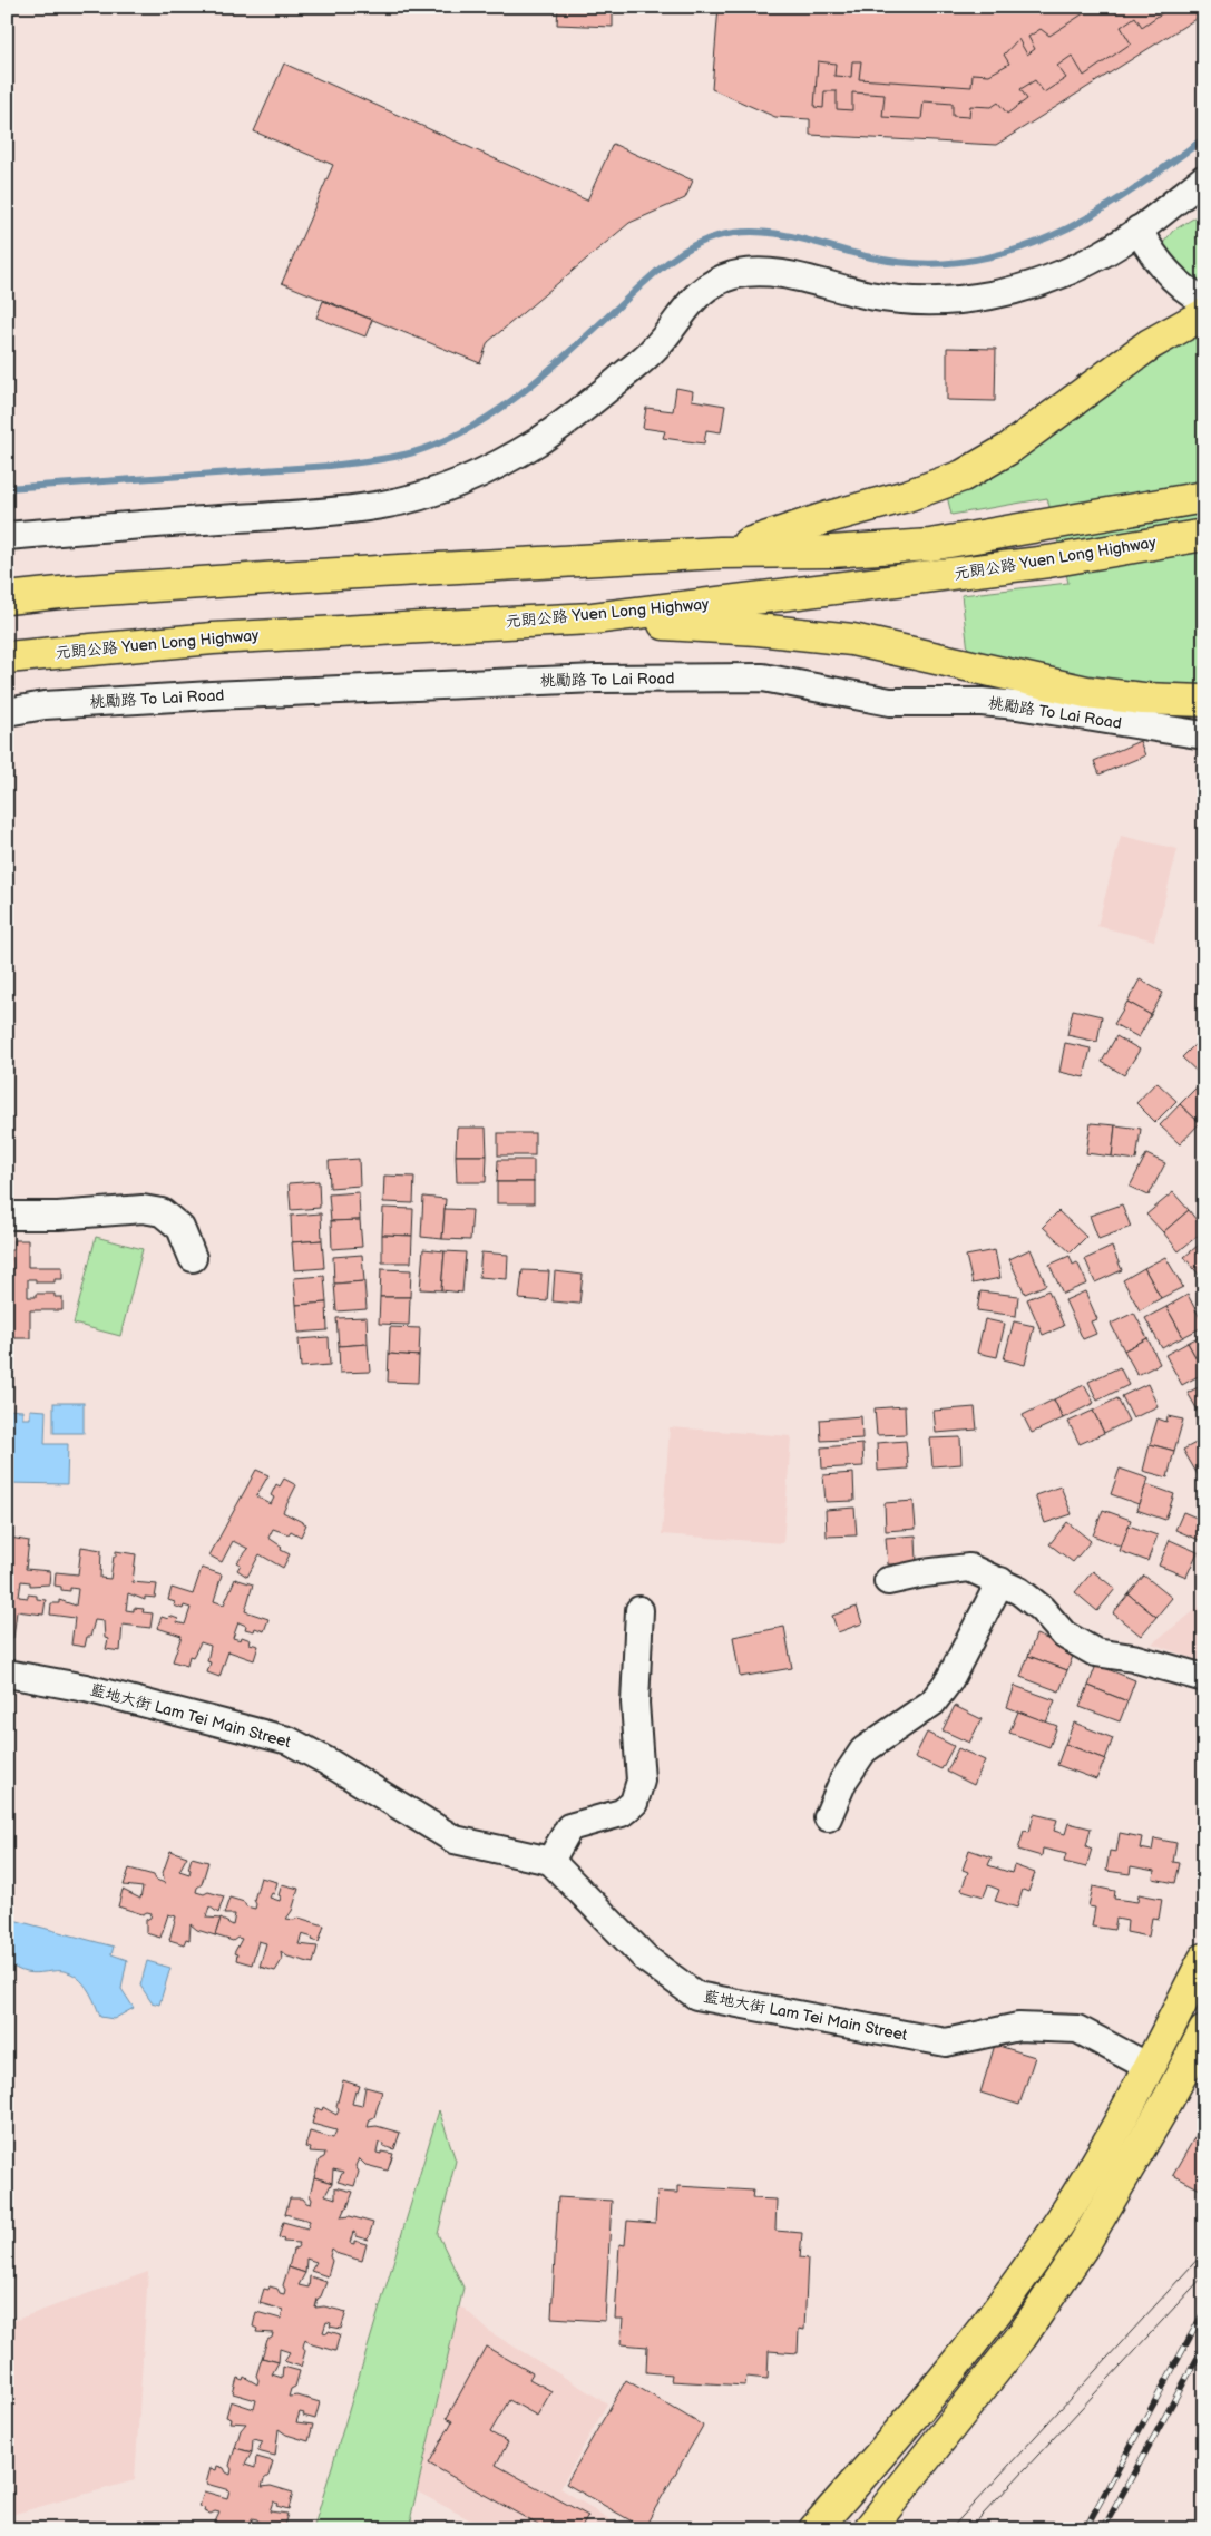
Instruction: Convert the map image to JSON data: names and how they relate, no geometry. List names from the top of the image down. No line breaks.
{"streets":{"main road":["元朗公路 Yuen Long Highway"],"street":["桃勵路 To Lai Road","藍地大街 Lam Tei Main Street"]}}
